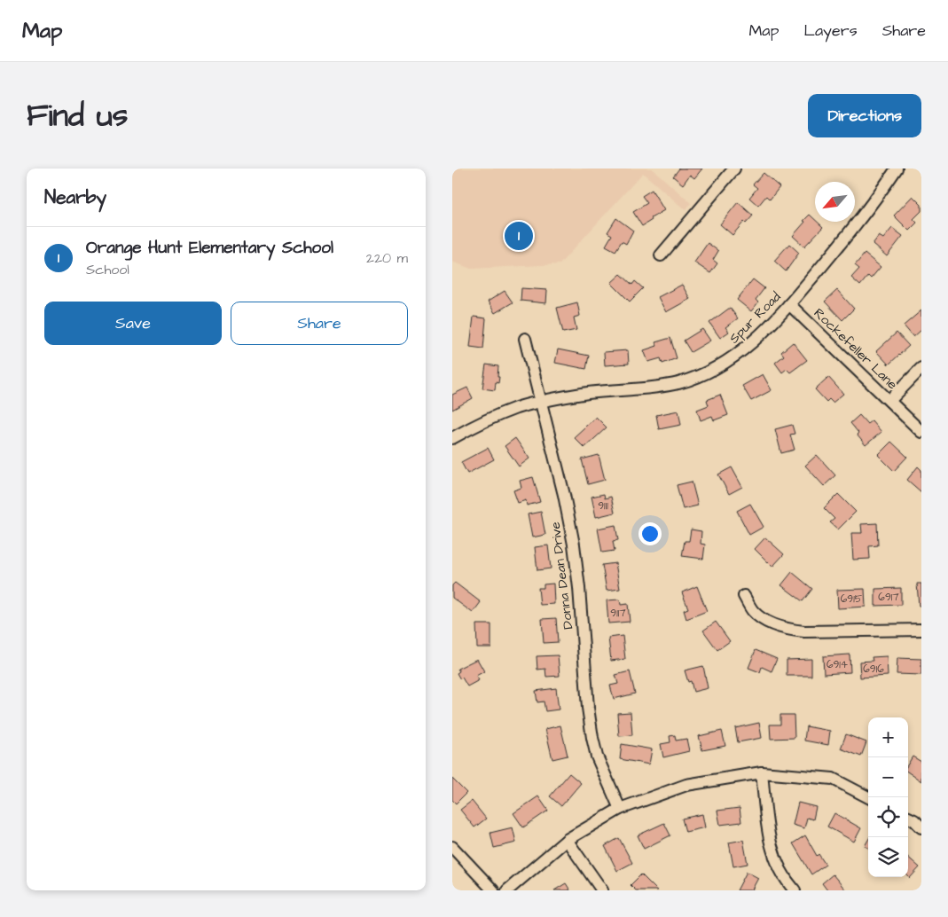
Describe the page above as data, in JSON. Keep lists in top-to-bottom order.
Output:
{
  "streets": {
    "street": ["Spur Road", "Rockefeller Lane", "Donna Dean Drive"]
  },
  "crossings": [
    ["Spur Road", "Rockefeller Lane"],
    ["Spur Road", "Donna Dean Drive"]
  ],
  "house_numbers": [
    "9111",
    "6917",
    "6915",
    "9117",
    "6914",
    "6916"
  ],
  "north": "bottom left",
  "page": {
    "header": "Map",
    "nav": ["Map", "Layers", "Share"],
    "title": "Find us",
    "buttons": [
      "Directions",
      ["Save", "Share"]
    ],
    "heading": "Nearby",
    "pins": "1",
    "list": [
      {
        "mark": "1",
        "name": "Orange Hunt Elementary School",
        "note": "School",
        "value": "220 m"
      }
    ],
    "map_buttons": ["+", "−"]
  }
}
